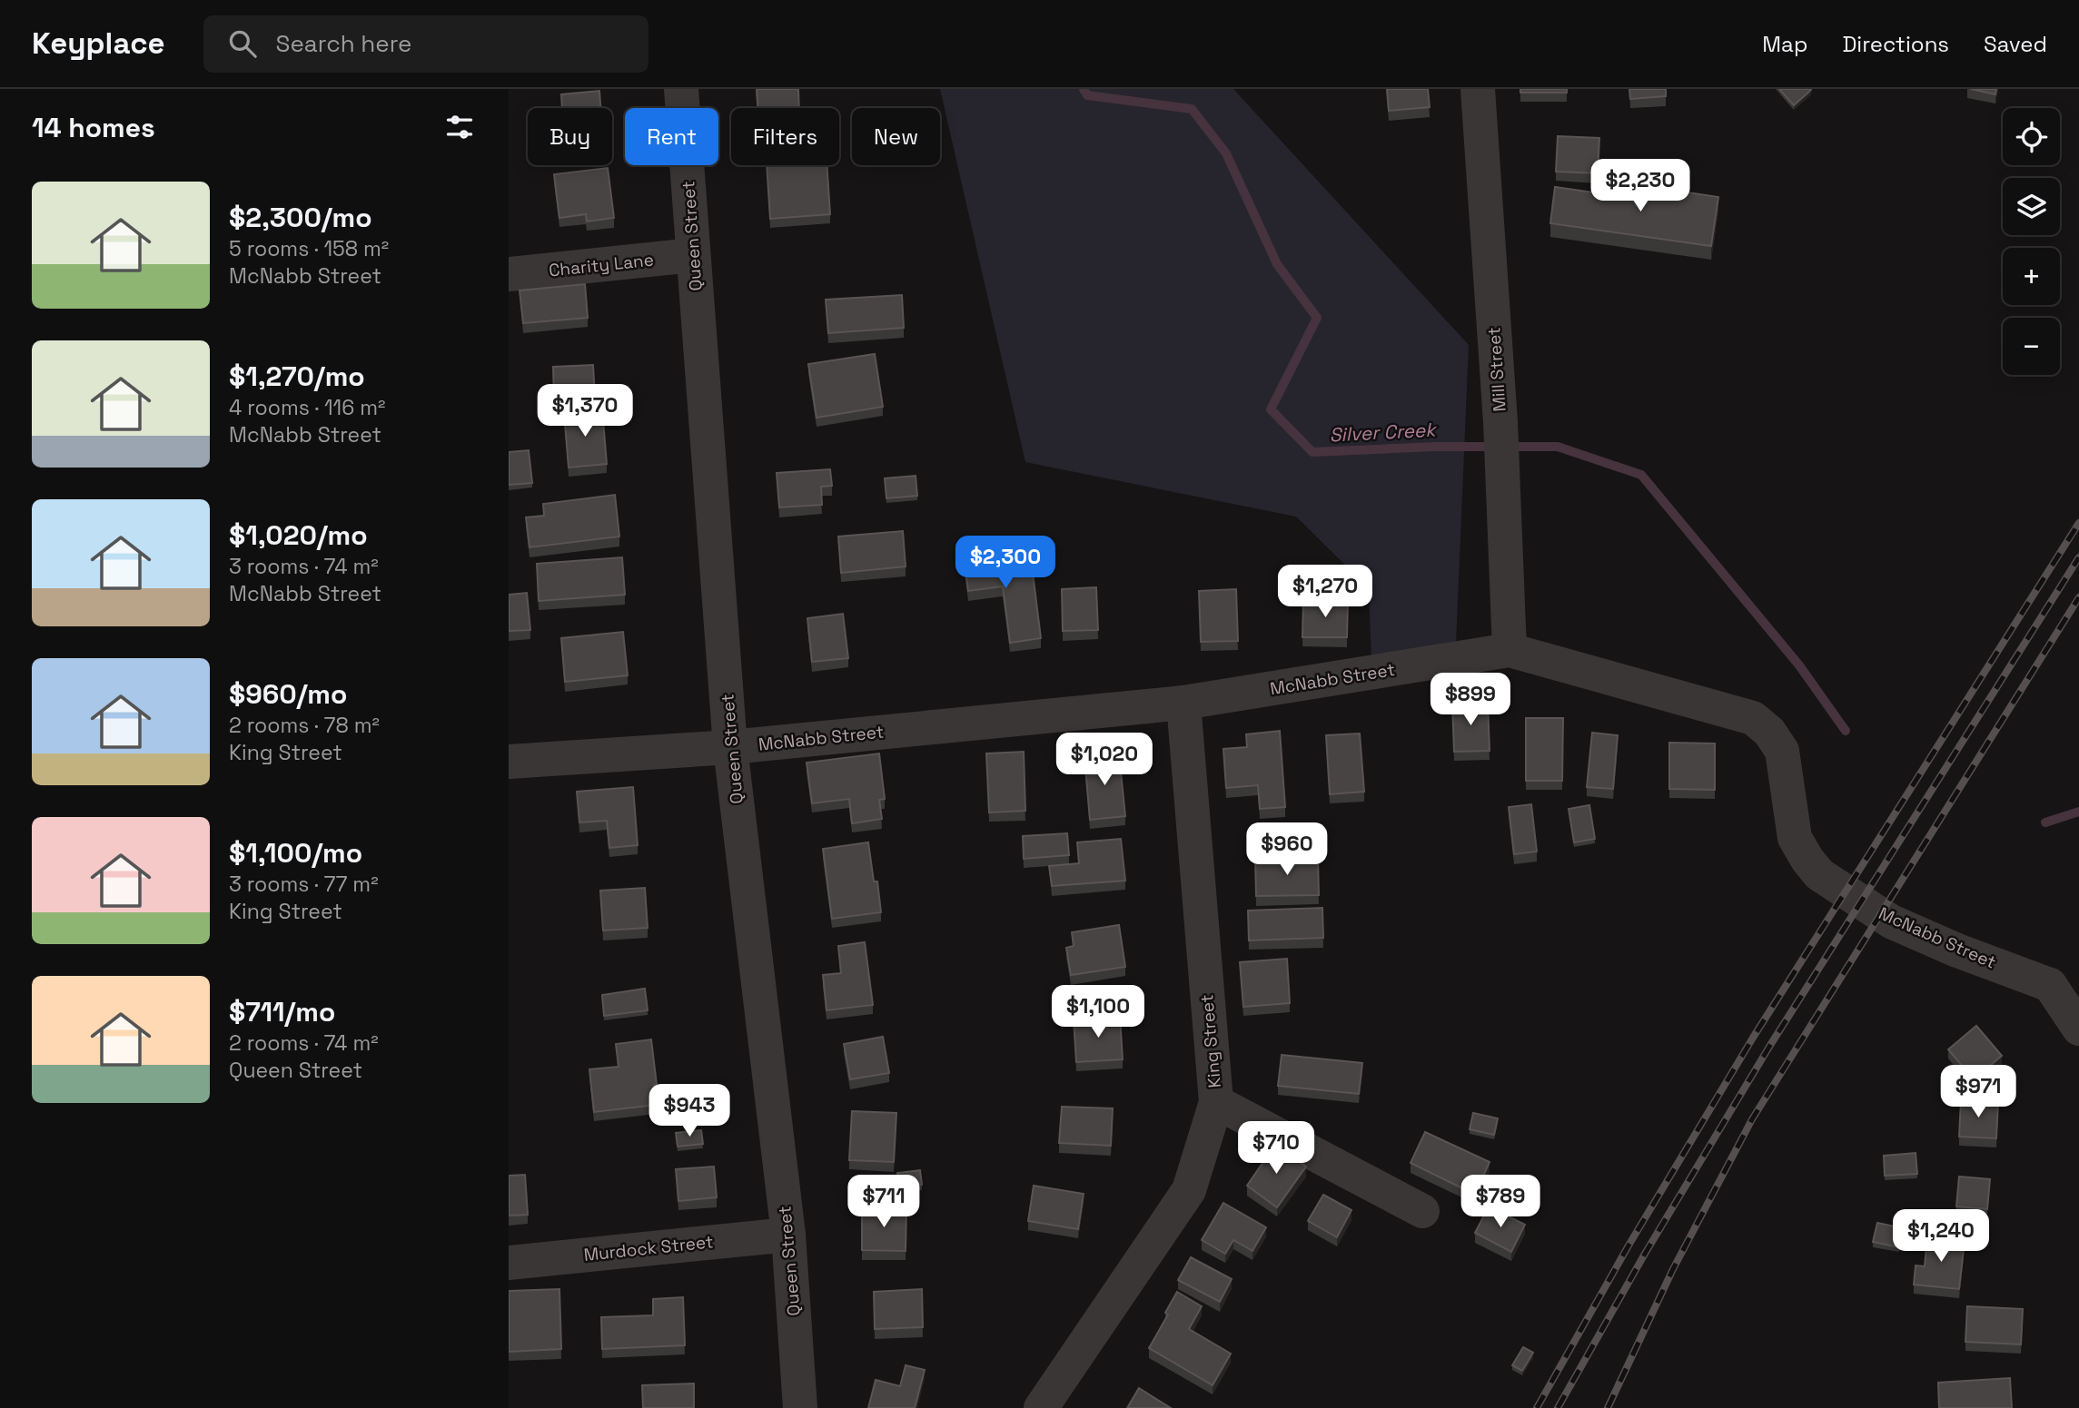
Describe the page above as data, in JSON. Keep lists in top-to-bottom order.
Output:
{
  "streets": {
    "street": [
      "Queen Street",
      "Charity Lane",
      "Mill Street",
      "McNabb Street",
      "King Street",
      "Murdock Street"
    ]
  },
  "crossings": [
    ["Queen Street", "Charity Lane"],
    ["Queen Street", "McNabb Street"],
    ["Queen Street", "Murdock Street"],
    ["Mill Street", "McNabb Street"],
    ["McNabb Street", "King Street"]
  ],
  "water": ["Silver Creek"],
  "page": {
    "header": "Keyplace",
    "search": "Search here",
    "nav": ["Map", "Directions", "Saved"],
    "heading": "14 homes",
    "map_buttons": ["+", "−"],
    "chip": [
      "Buy",
      "Rent",
      "Filters",
      "New"
    ],
    "price": [
      "$2,230",
      "$1,370",
      "$2,300",
      "$1,270",
      "$899",
      "$1,020",
      "$960",
      "$1,100",
      "$971",
      "$943",
      "$710",
      "$711",
      "$789",
      "$1,240"
    ],
    "list": [
      {
        "name": "$2,300/mo",
        "note": "5 rooms · 158 m² · McNabb Street"
      },
      {
        "name": "$1,270/mo",
        "note": "4 rooms · 116 m² · McNabb Street"
      },
      {
        "name": "$1,020/mo",
        "note": "3 rooms · 74 m² · McNabb Street"
      },
      {
        "name": "$960/mo",
        "note": "2 rooms · 78 m² · King Street"
      },
      {
        "name": "$1,100/mo",
        "note": "3 rooms · 77 m² · King Street"
      },
      {
        "name": "$711/mo",
        "note": "2 rooms · 74 m² · Queen Street"
      }
    ]
  }
}
